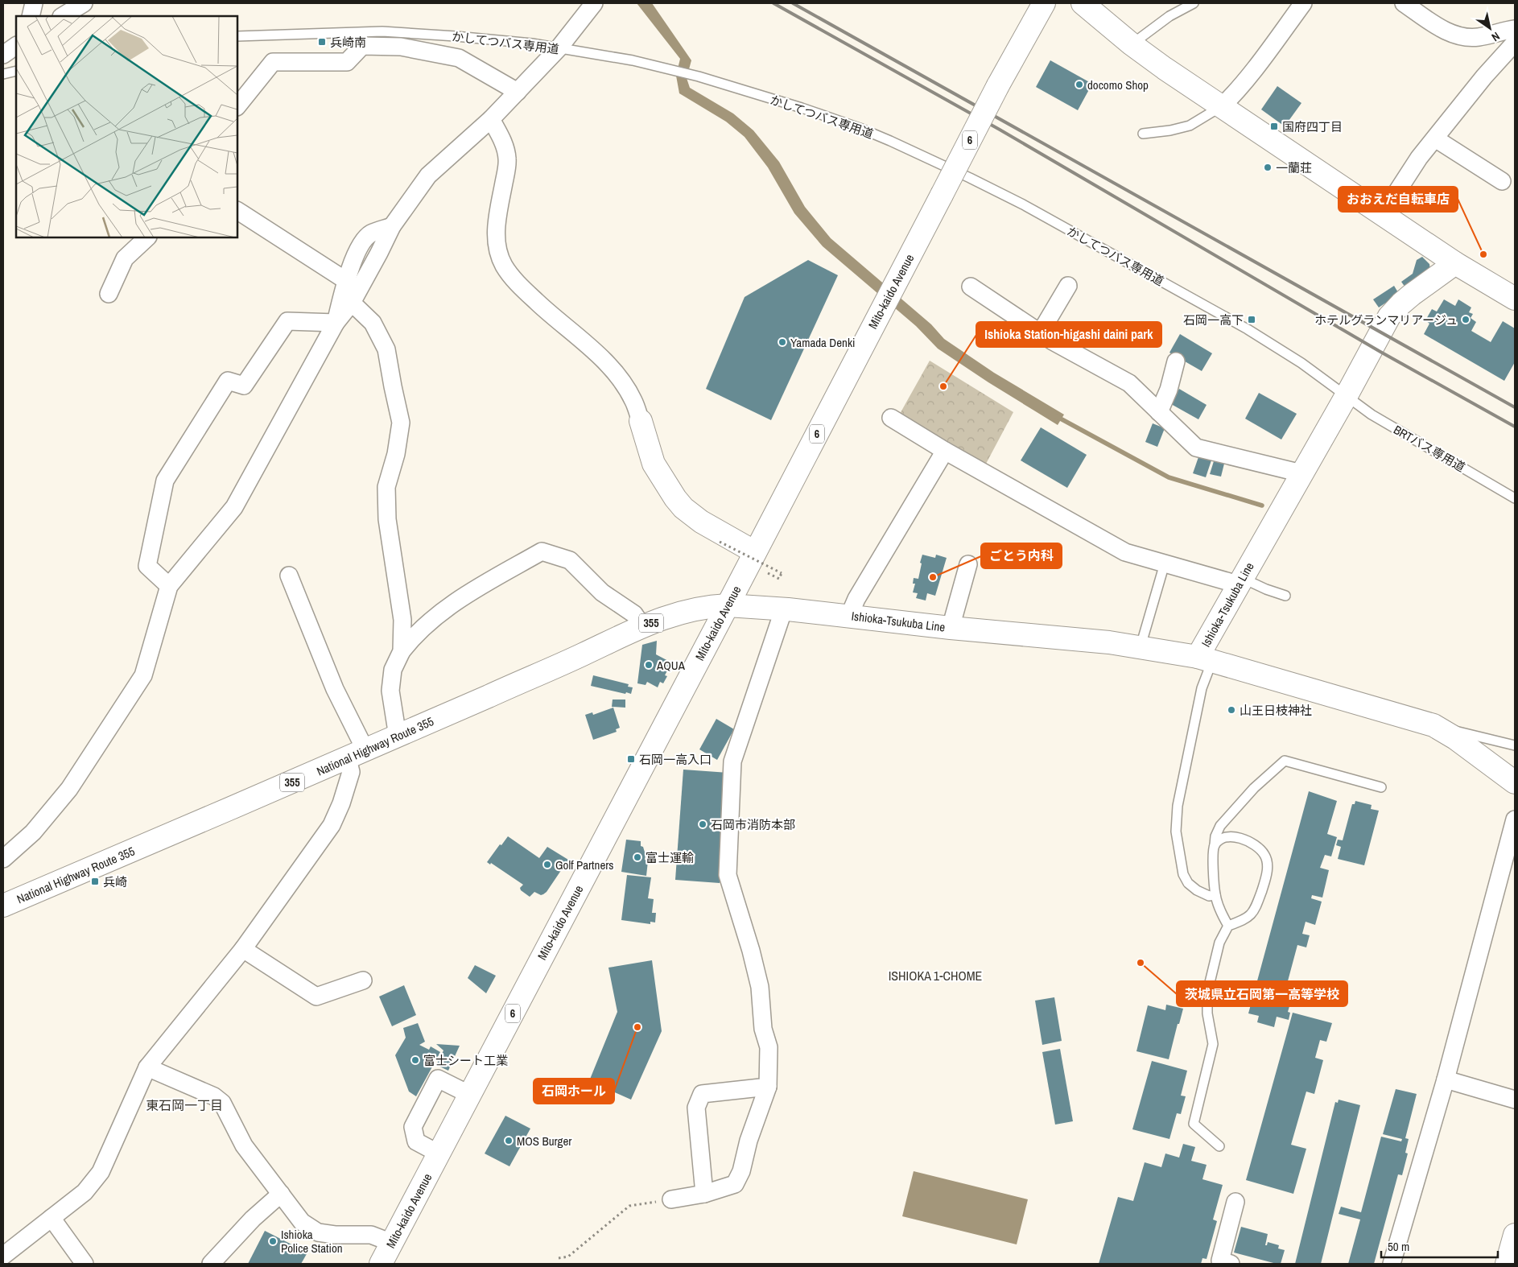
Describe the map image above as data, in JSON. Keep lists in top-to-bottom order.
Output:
{
  "streets": {
    "main road": [
      "6",
      "Mito-kaido Avenue",
      "Ishioka-Tsukuba Line",
      "355",
      "National Highway Route 355"
    ],
    "lane": ["かしてつバス専用道", "BRTバス専用道"]
  },
  "crossings": [
    ["かしてつバス専用道", "BRTバス専用道"],
    ["かしてつバス専用道", "Ishioka-Tsukuba Line"],
    ["Mito-kaido Avenue", "Ishioka-Tsukuba Line"],
    ["Mito-kaido Avenue", "National Highway Route 355"],
    ["BRTバス専用道", "Ishioka-Tsukuba Line"],
    ["Ishioka-Tsukuba Line", "National Highway Route 355"]
  ],
  "districts": ["ISHIOKA 1-CHOME", "東石岡一丁目"],
  "places": {
    "transit": [
      "兵崎南",
      "国府四丁目",
      "石岡一高下",
      "石岡一高入口",
      "兵崎"
    ],
    "other": [
      "docomo Shop",
      "一蘭荘",
      "おおえだ自転車店",
      "ホテルグランマリアージュ",
      "Yamada Denki",
      "Ishioka Station-higashi daini park",
      "ごとう内科",
      "AQUA",
      "山王日枝神社",
      "石岡市消防本部",
      "富士運輸",
      "Golf Partners",
      "茨城県立石岡第一高等学校",
      "石岡ホール",
      "富士シート工業",
      "MOS Burger",
      "Ishioka Police Station"
    ]
  },
  "scale_bar": "50 m",
  "north": "bottom right"
}
